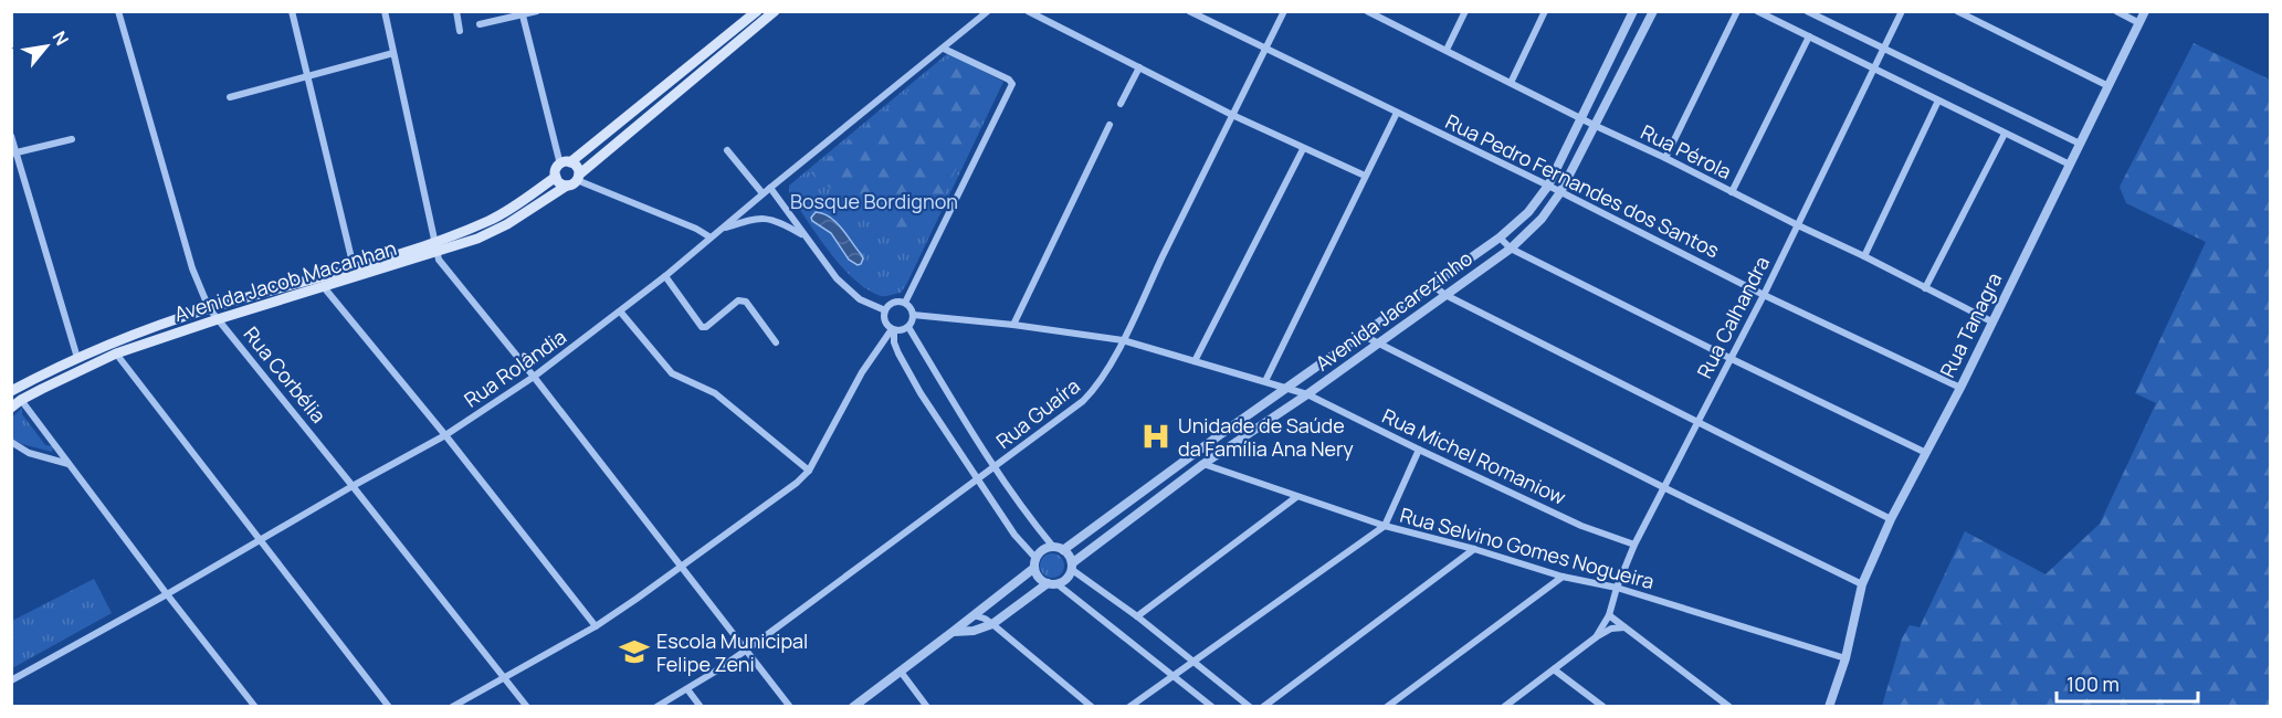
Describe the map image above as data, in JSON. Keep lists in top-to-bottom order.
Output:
{
  "streets": {
    "main road": ["Avenida Jacob Macanhan"],
    "street": [
      "Rua Pérola",
      "Rua Pedro Fernandes dos Santos",
      "Avenida Jacarezinho",
      "Rua Calhandra",
      "Rua Tanagra",
      "Rua Rolândia",
      "Rua Corbélia",
      "Rua Guaíra",
      "Rua Michel Romaniow",
      "Rua Selvino Gomes Nogueira"
    ]
  },
  "crossings": [
    ["Rua Pérola", "Avenida Jacarezinho"],
    ["Rua Pérola", "Rua Calhandra"],
    ["Rua Pérola", "Rua Tanagra"],
    ["Rua Pedro Fernandes dos Santos", "Avenida Jacarezinho"],
    ["Rua Pedro Fernandes dos Santos", "Rua Calhandra"],
    ["Rua Pedro Fernandes dos Santos", "Rua Tanagra"],
    ["Rua Pedro Fernandes dos Santos", "Rua Guaíra"],
    ["Avenida Jacob Macanhan", "Rua Corbélia"],
    ["Avenida Jacarezinho", "Rua Michel Romaniow"],
    ["Avenida Jacarezinho", "Rua Selvino Gomes Nogueira"],
    ["Rua Calhandra", "Rua Michel Romaniow"],
    ["Rua Calhandra", "Rua Selvino Gomes Nogueira"],
    ["Rua Tanagra", "Rua Selvino Gomes Nogueira"],
    ["Rua Rolândia", "Rua Corbélia"],
    ["Rua Guaíra", "Rua Michel Romaniow"]
  ],
  "parks": ["Bosque Bordignon"],
  "places": {
    "hospital": ["Unidade de Saúde da Família Ana Nery"],
    "school or university": ["Escola Municipal Felipe Zeni"]
  },
  "scale_bar": "100 m",
  "north": "top right"
}
